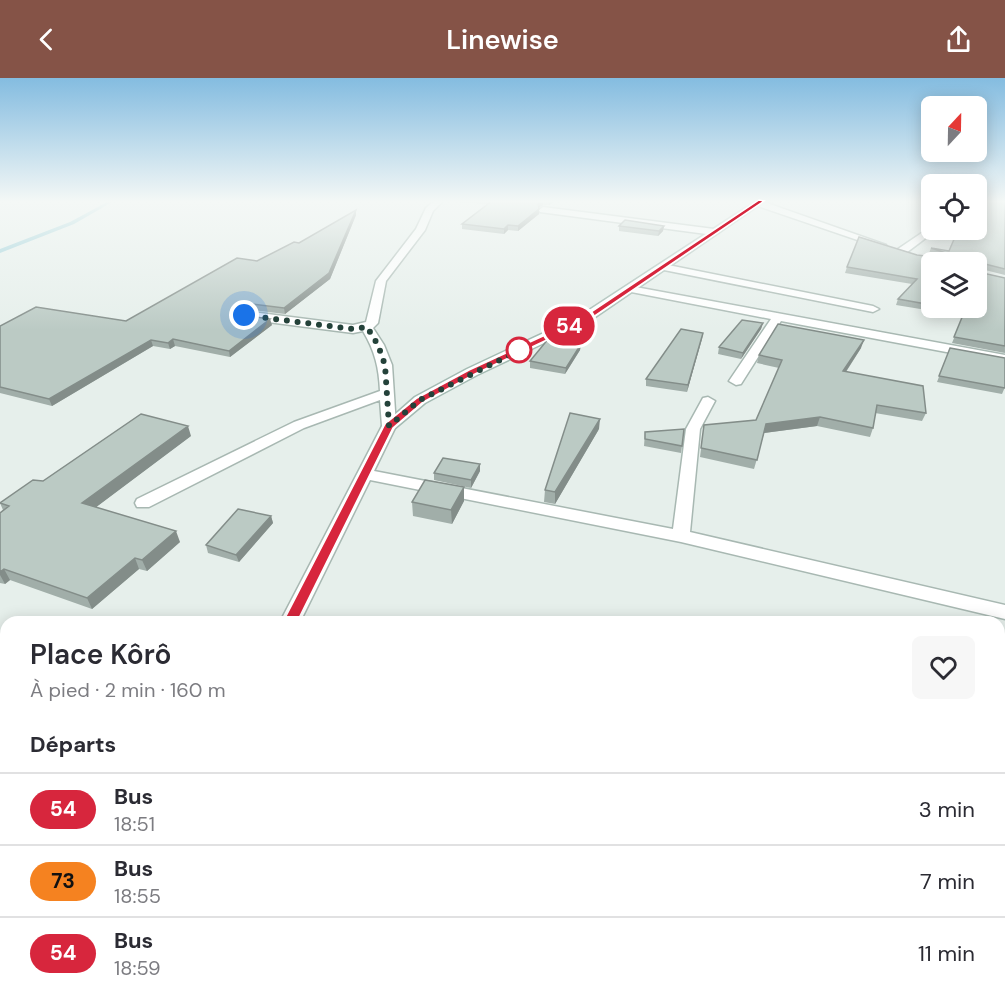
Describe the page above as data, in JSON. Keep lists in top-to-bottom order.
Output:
{
  "lines": ["bus line 54"],
  "north": "top",
  "page": {
    "header": "Linewise",
    "on_map": "54",
    "heading": [
      ["Place Kôrô", "À pied · 2 min · 160 m"],
      "Départs"
    ],
    "list": [
      {
        "mark": "54",
        "name": "Bus",
        "note": "18:51",
        "value": "3 min"
      },
      {
        "mark": "73",
        "name": "Bus",
        "note": "18:55",
        "value": "7 min"
      },
      {
        "mark": "54",
        "name": "Bus",
        "note": "18:59",
        "value": "11 min"
      }
    ]
  }
}
